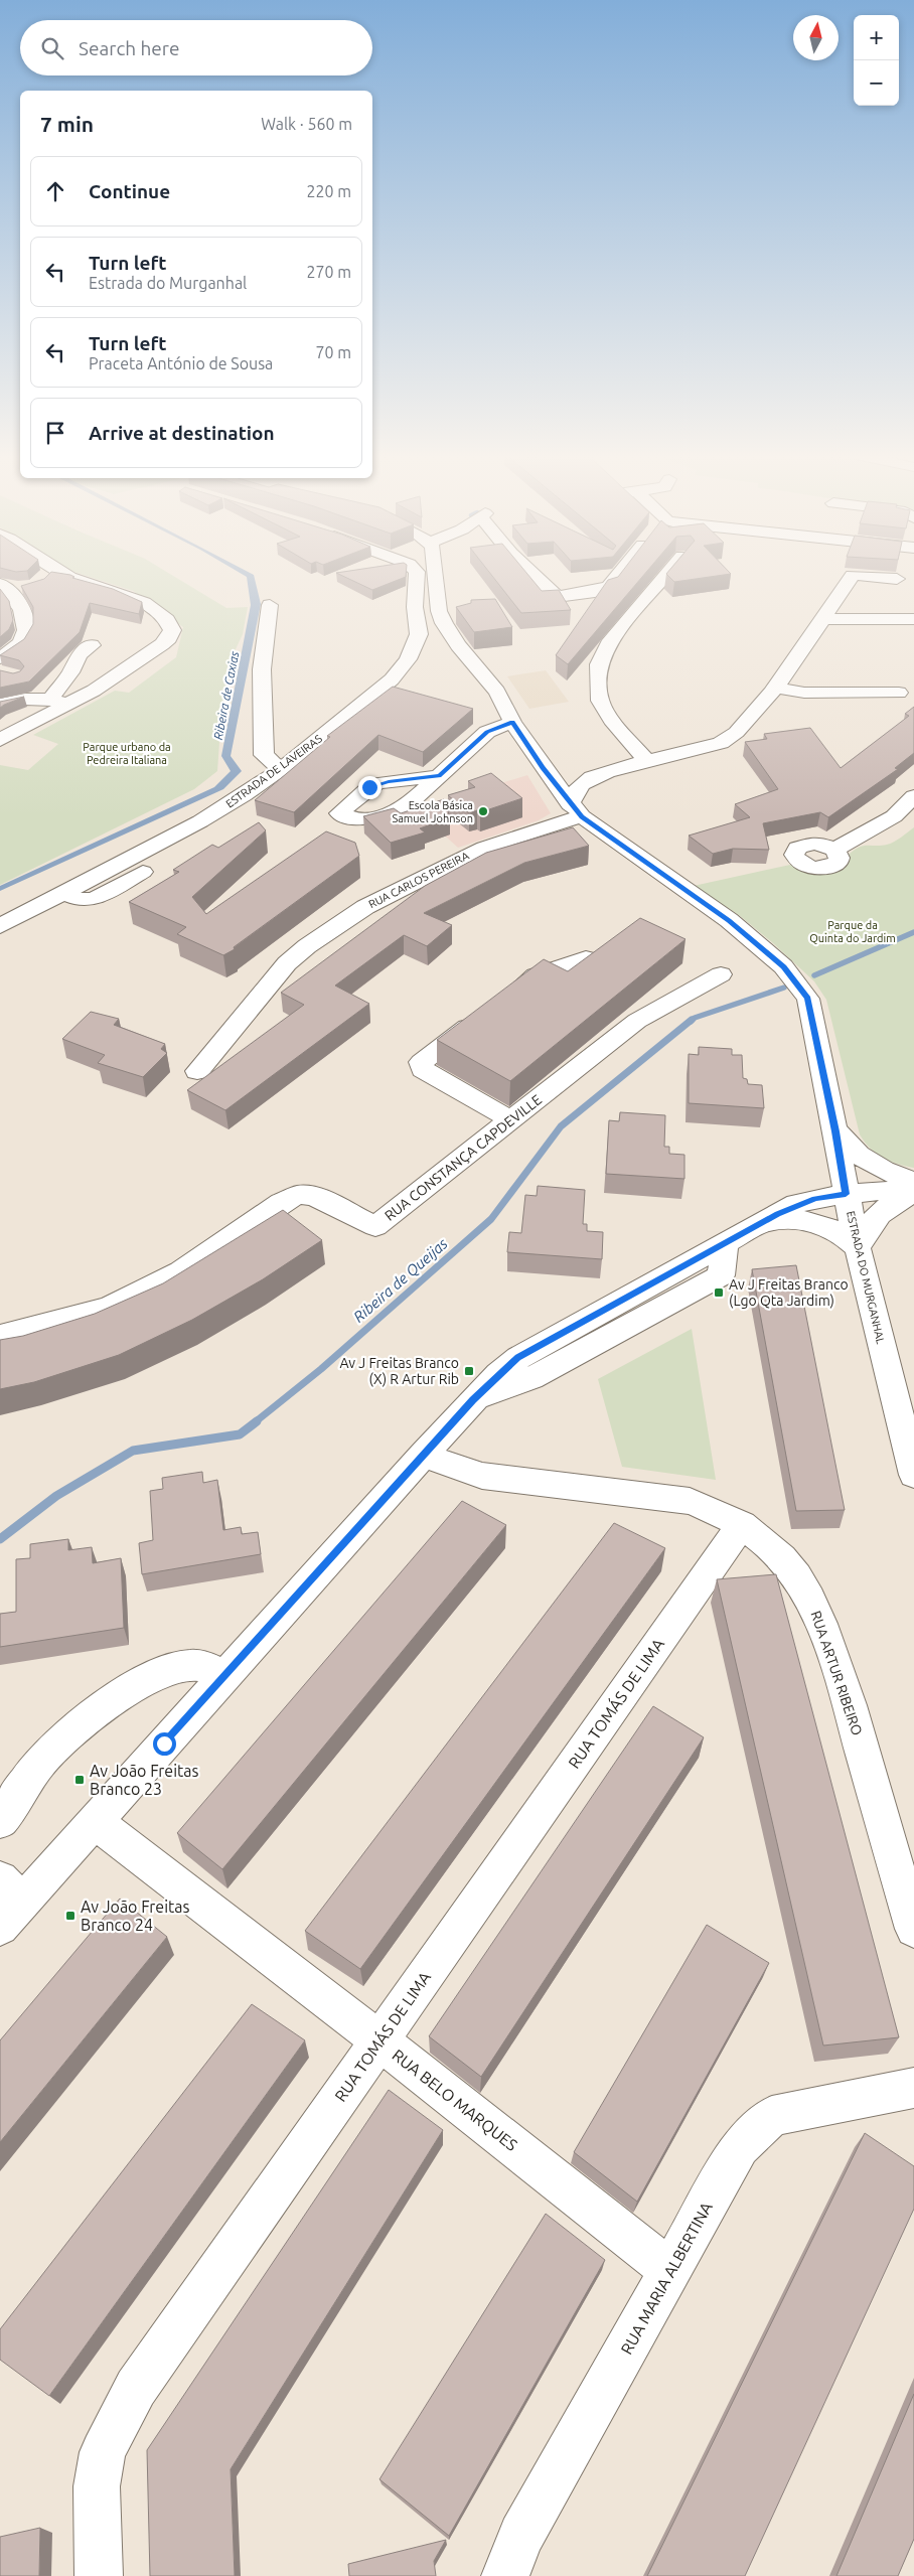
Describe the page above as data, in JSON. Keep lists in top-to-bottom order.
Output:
{
  "streets": {
    "main road": [
      "ESTRADA DE LAVEIRAS",
      "RUA CARLOS PEREIRA",
      "RUA CONSTANÇA CAPDEVILLE",
      "ESTRADA DO MURGANHAL",
      "RUA ARTUR RIBEIRO",
      "RUA TOMÁS DE LIMA",
      "RUA BELO MARQUES",
      "RUA MARIA ALBERTINA"
    ]
  },
  "crossings": [
    ["RUA CARLOS PEREIRA", "ESTRADA DO MURGANHAL"],
    ["RUA ARTUR RIBEIRO", "RUA TOMÁS DE LIMA"],
    ["RUA TOMÁS DE LIMA", "RUA BELO MARQUES"],
    ["RUA BELO MARQUES", "RUA MARIA ALBERTINA"]
  ],
  "water": ["Ribeira de Caxias", "Ribeira de Queijas"],
  "parks": ["Parque urbano da Pedreira Italiana", "Parque da Quinta do Jardim"],
  "places": {
    "other": ["Escola Básica Samuel Johnson"],
    "transit": [
      "Av J Freitas Branco (Lgo Qta Jardim)",
      "Av J Freitas Branco (X) R Artur Rib",
      "Av João Freitas Branco 23",
      "Av João Freitas Branco 24"
    ]
  },
  "north": "top",
  "page": {
    "map_buttons": ["+", "−"],
    "search": "Search here",
    "heading": ["7 min", "Walk · 560 m"],
    "list": [
      ["Continue", "220 m"],
      ["Turn left", "Estrada do Murganhal", "270 m"],
      ["Turn left", "Praceta António de Sousa", "70 m"],
      "Arrive at destination"
    ]
  }
}
